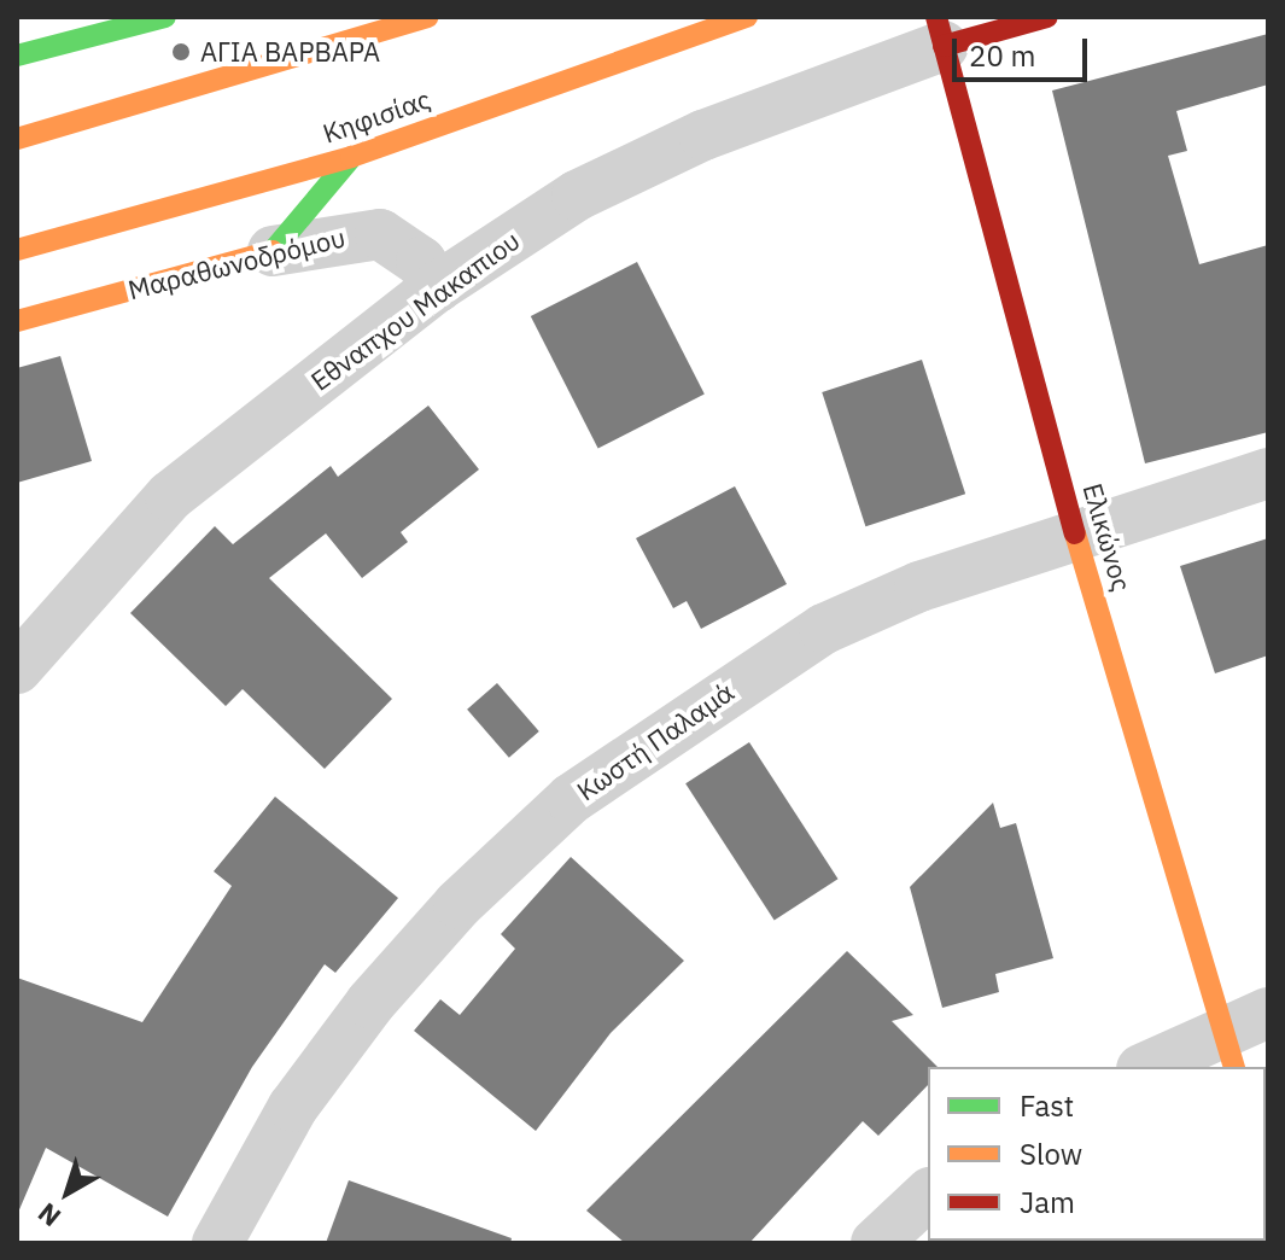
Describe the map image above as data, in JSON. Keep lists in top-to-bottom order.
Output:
{
  "streets": {
    "street": [
      "Κηφισίας",
      "Μαραθωνοδρόμου",
      "Εθναπχου Μακαπιου",
      "Ελικώνος",
      "Κωστή Παλαμά"
    ]
  },
  "crossings": [
    ["Μαραθωνοδρόμου", "Εθναπχου Μακαπιου"],
    ["Εθναπχου Μακαπιου", "Ελικώνος"],
    ["Ελικώνος", "Κωστή Παλαμά"]
  ],
  "places": ["ΑΓΙΑ ΒΑΡΒΑΡΑ"],
  "legend": ["Fast", "Slow", "Jam"],
  "scale_bar": "20 m",
  "north": "bottom left"
}
